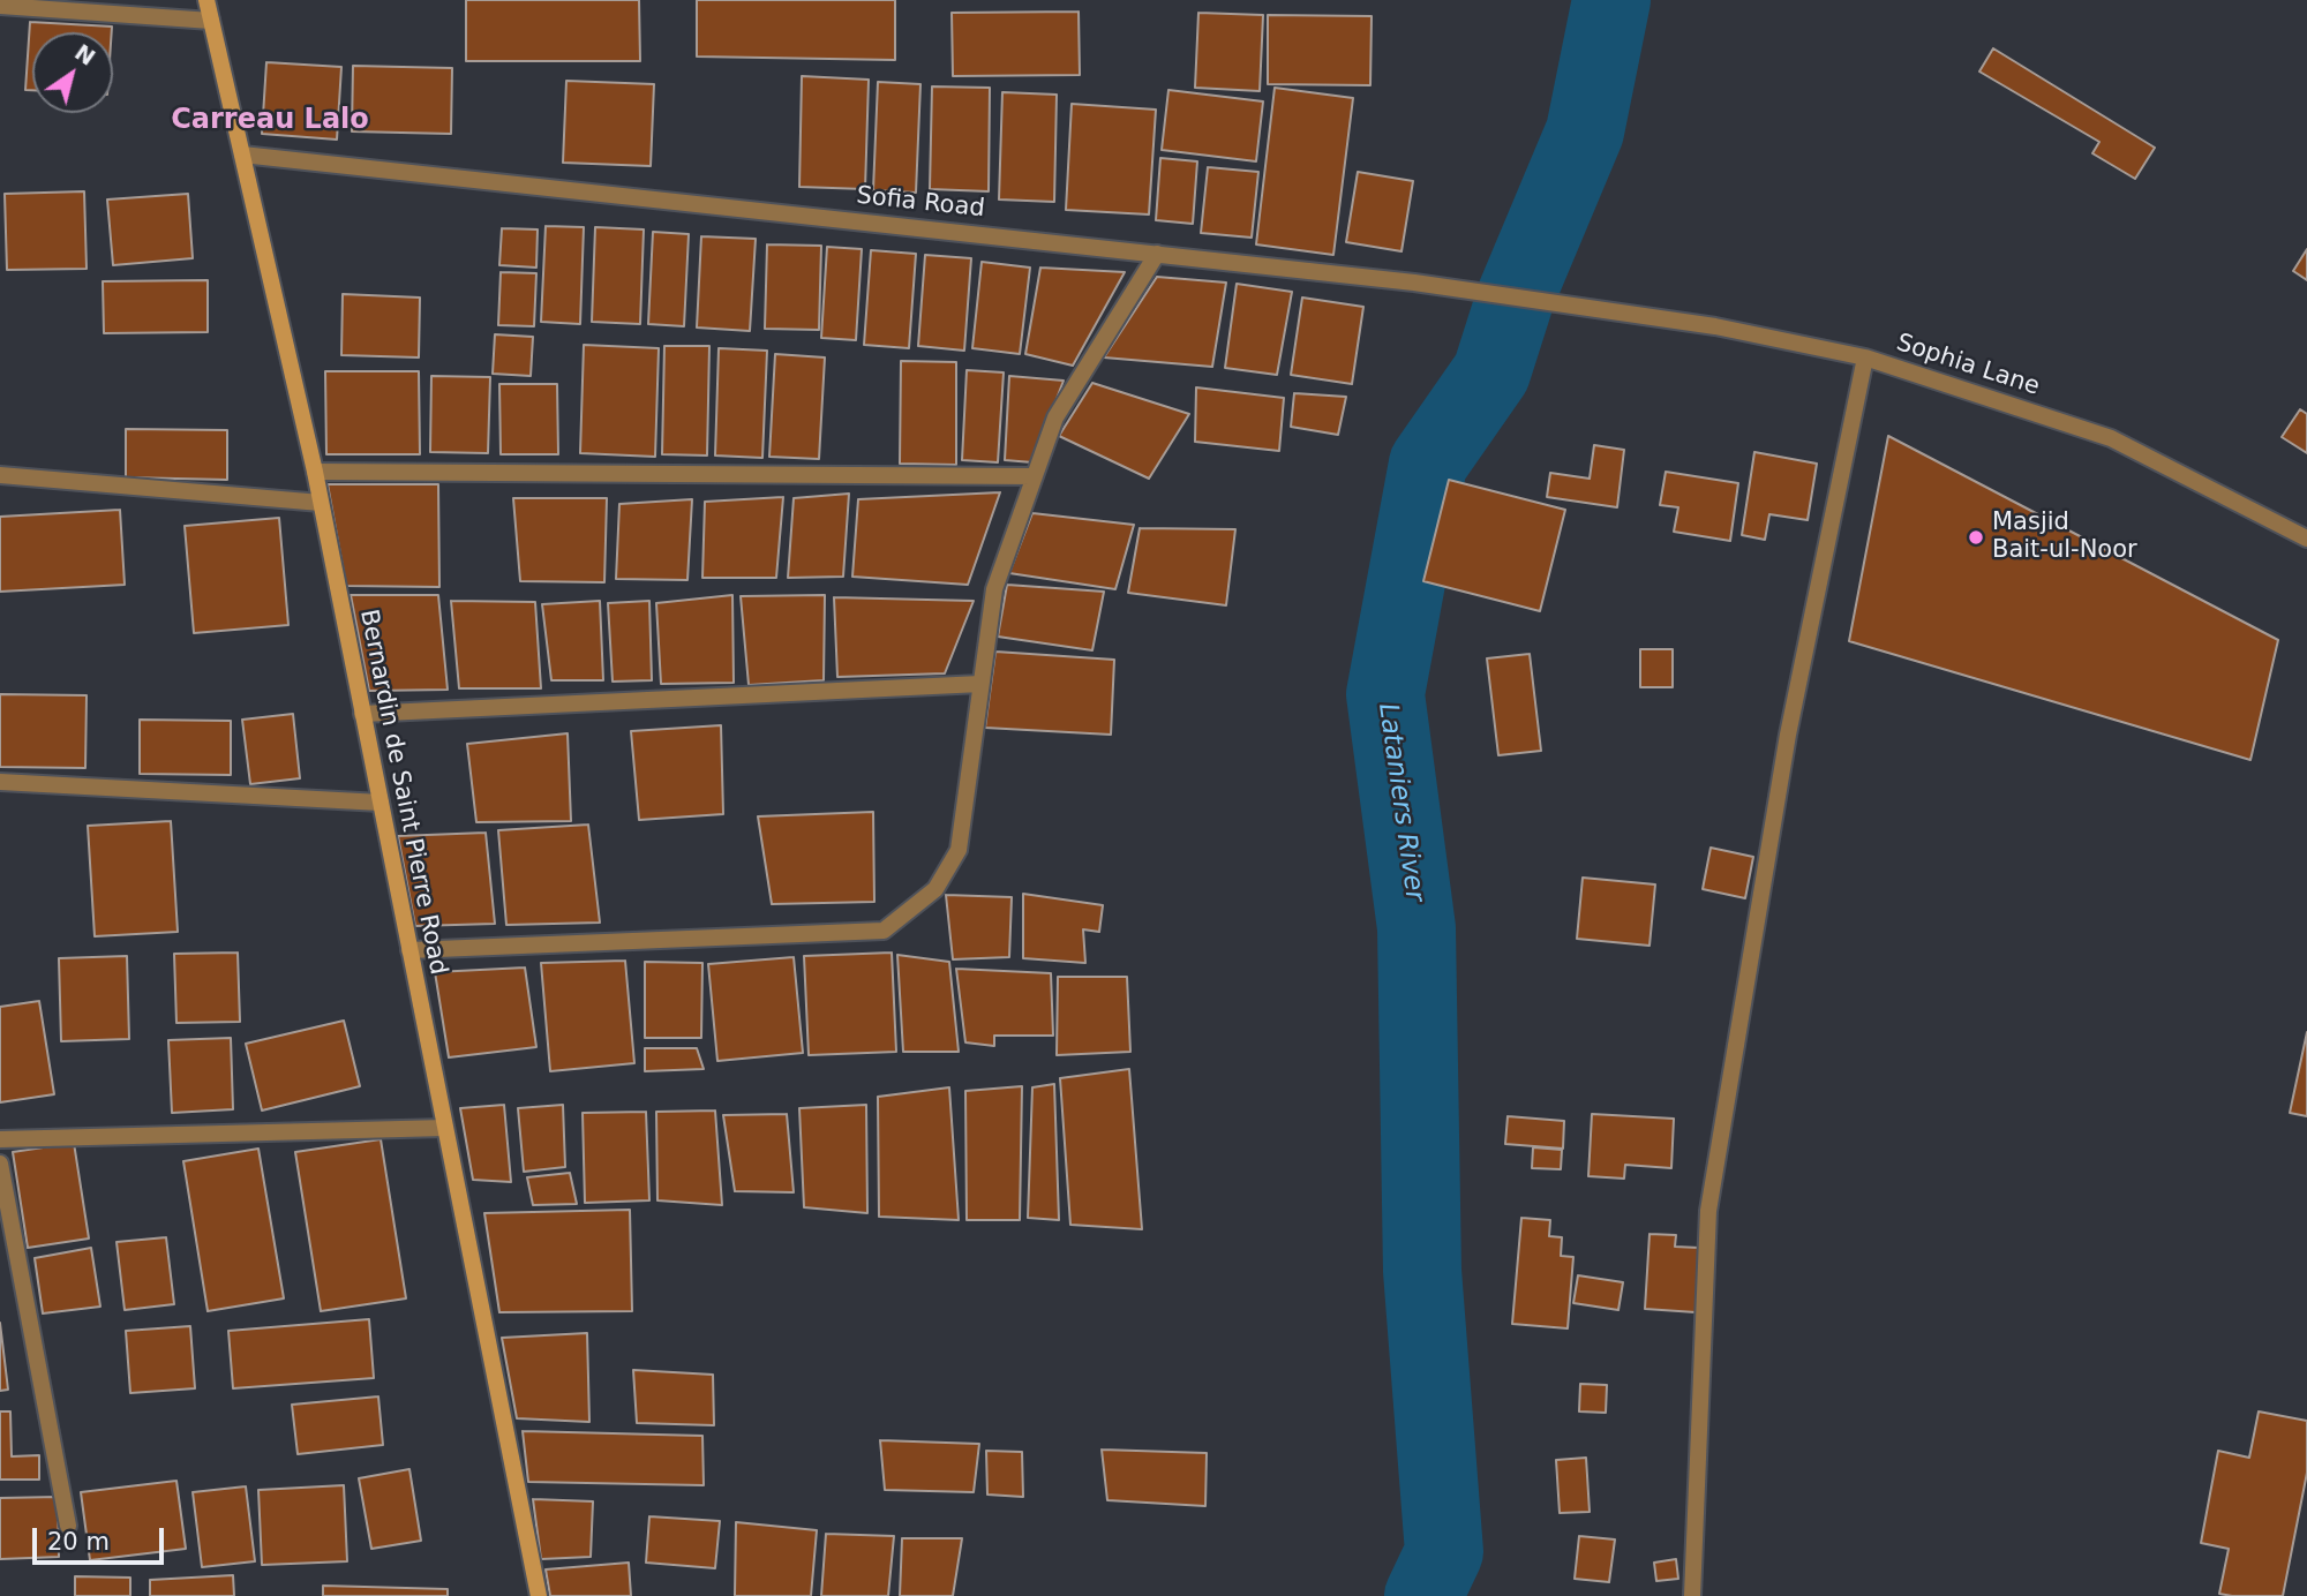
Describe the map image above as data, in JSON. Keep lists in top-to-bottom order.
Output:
{
  "streets": {
    "main road": ["Bernardin de Saint Pierre Road"],
    "street": ["Sofia Road", "Sophia Lane"]
  },
  "crossings": [
    ["Sofia Road", "Sophia Lane"],
    ["Sofia Road", "Bernardin de Saint Pierre Road"]
  ],
  "districts": ["Carreau Lalo"],
  "water": ["Lataniers River"],
  "places": ["Masjid Bait-ul-Noor"],
  "scale_bar": "20 m",
  "north": "top right"
}
